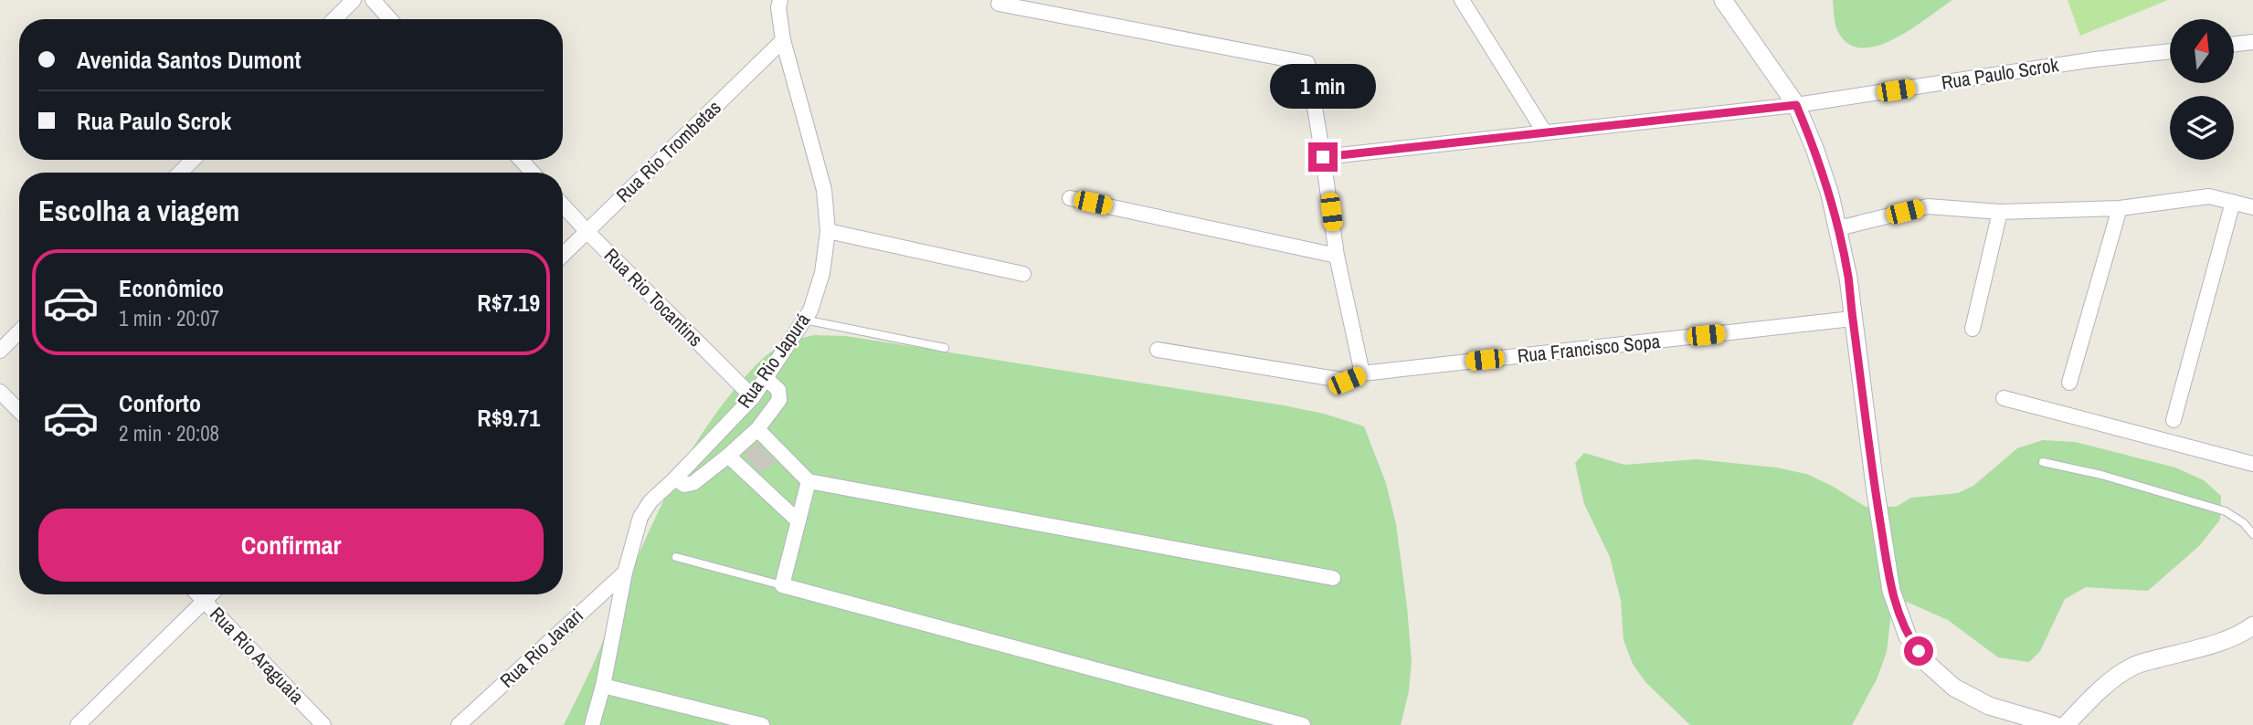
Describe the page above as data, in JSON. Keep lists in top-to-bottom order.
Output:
{
  "streets": {
    "street": [
      "Rua Paulo Scrok",
      "Rua Rio Trombetas",
      "Rua Rio Tocantins",
      "Rua Francisco Sopa",
      "Rua Rio Japurá",
      "Rua Rio Javari",
      "Rua Rio Araguaia"
    ]
  },
  "crossings": [
    ["Rua Rio Trombetas", "Rua Rio Tocantins"],
    ["Rua Rio Trombetas", "Rua Rio Japurá"],
    ["Rua Rio Tocantins", "Rua Rio Japurá"],
    ["Rua Rio Japurá", "Rua Rio Javari"]
  ],
  "north": "top",
  "page": {
    "banner": ["Avenida Santos Dumont", "Rua Paulo Scrok"],
    "bubble": "1 min",
    "heading": "Escolha a viagem",
    "list": [
      {
        "name": "Econômico",
        "note": "1 min · 20:07",
        "value": "R$7.19"
      },
      {
        "name": "Conforto",
        "note": "2 min · 20:08",
        "value": "R$9.71"
      }
    ],
    "buttons": "Confirmar"
  }
}
